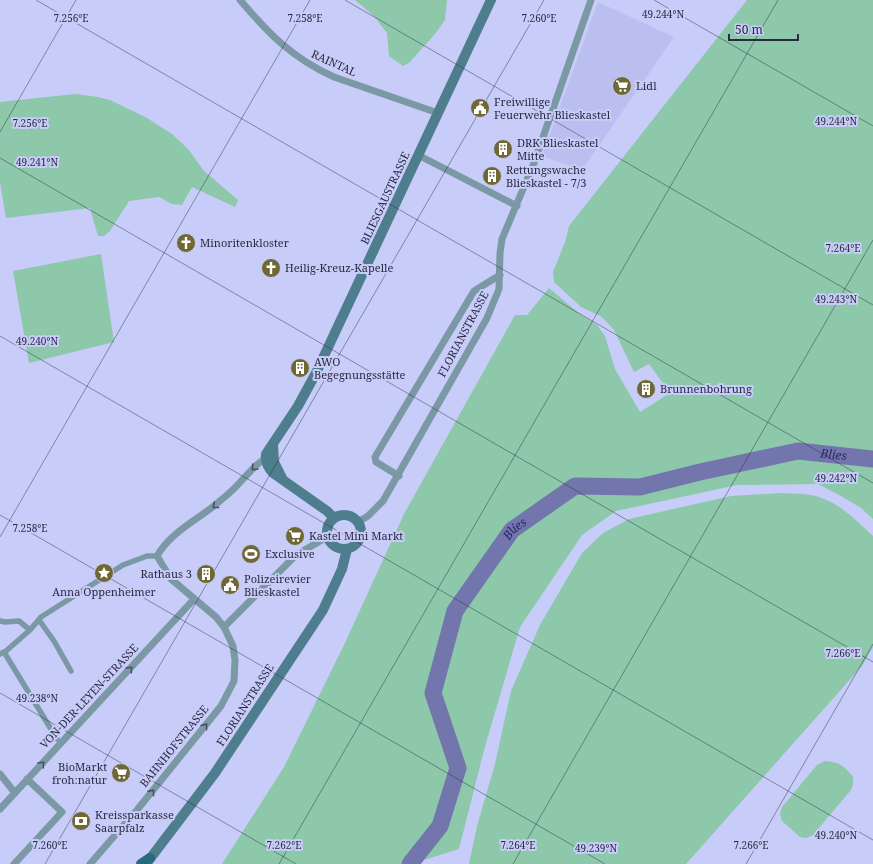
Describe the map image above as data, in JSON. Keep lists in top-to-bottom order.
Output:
{
  "streets": {
    "main road": ["BLIESGAUSTRASSE", "FLORIANSTRASSE"],
    "street": ["RAINTAL", "VON-DER-LEYEN-STRASSE", "BAHNHOFSTRASSE"]
  },
  "crossings": [
    ["RAINTAL", "BLIESGAUSTRASSE"],
    ["BLIESGAUSTRASSE", "BAHNHOFSTRASSE"],
    ["VON-DER-LEYEN-STRASSE", "BAHNHOFSTRASSE"]
  ],
  "one_way": ["VON-DER-LEYEN-STRASSE", "BAHNHOFSTRASSE"],
  "water": ["Blies"],
  "places": {
    "supermarket": ["Lidl", "Kastel Mini Markt", "BioMarkt froh:natur"],
    "public building": ["Freiwillige Feuerwehr Blieskastel", "Polizeirevier Blieskastel"],
    "building": [
      "DRK Blieskastel Mitte",
      "Rettungswache Blieskastel - 7/3",
      "AWO Begegnungsstätte",
      "Brunnenbohrung",
      "Rathaus 3"
    ],
    "church": ["Minoritenkloster", "Heilig-Kreuz-Kapelle"],
    "sports": ["Exclusive"],
    "place": ["Anna Oppenheimer"],
    "bank": ["Kreissparkasse Saarpfalz"]
  },
  "scale_bar": "50 m",
  "coordinates": [
    "49.244°N",
    "7.260°E",
    "7.256°E",
    "7.258°E",
    "49.241°N",
    "7.264°E",
    "49.243°N",
    "49.240°N",
    "49.242°N",
    "7.266°E",
    "49.238°N",
    "7.262°E",
    "49.239°N"
  ]
}
